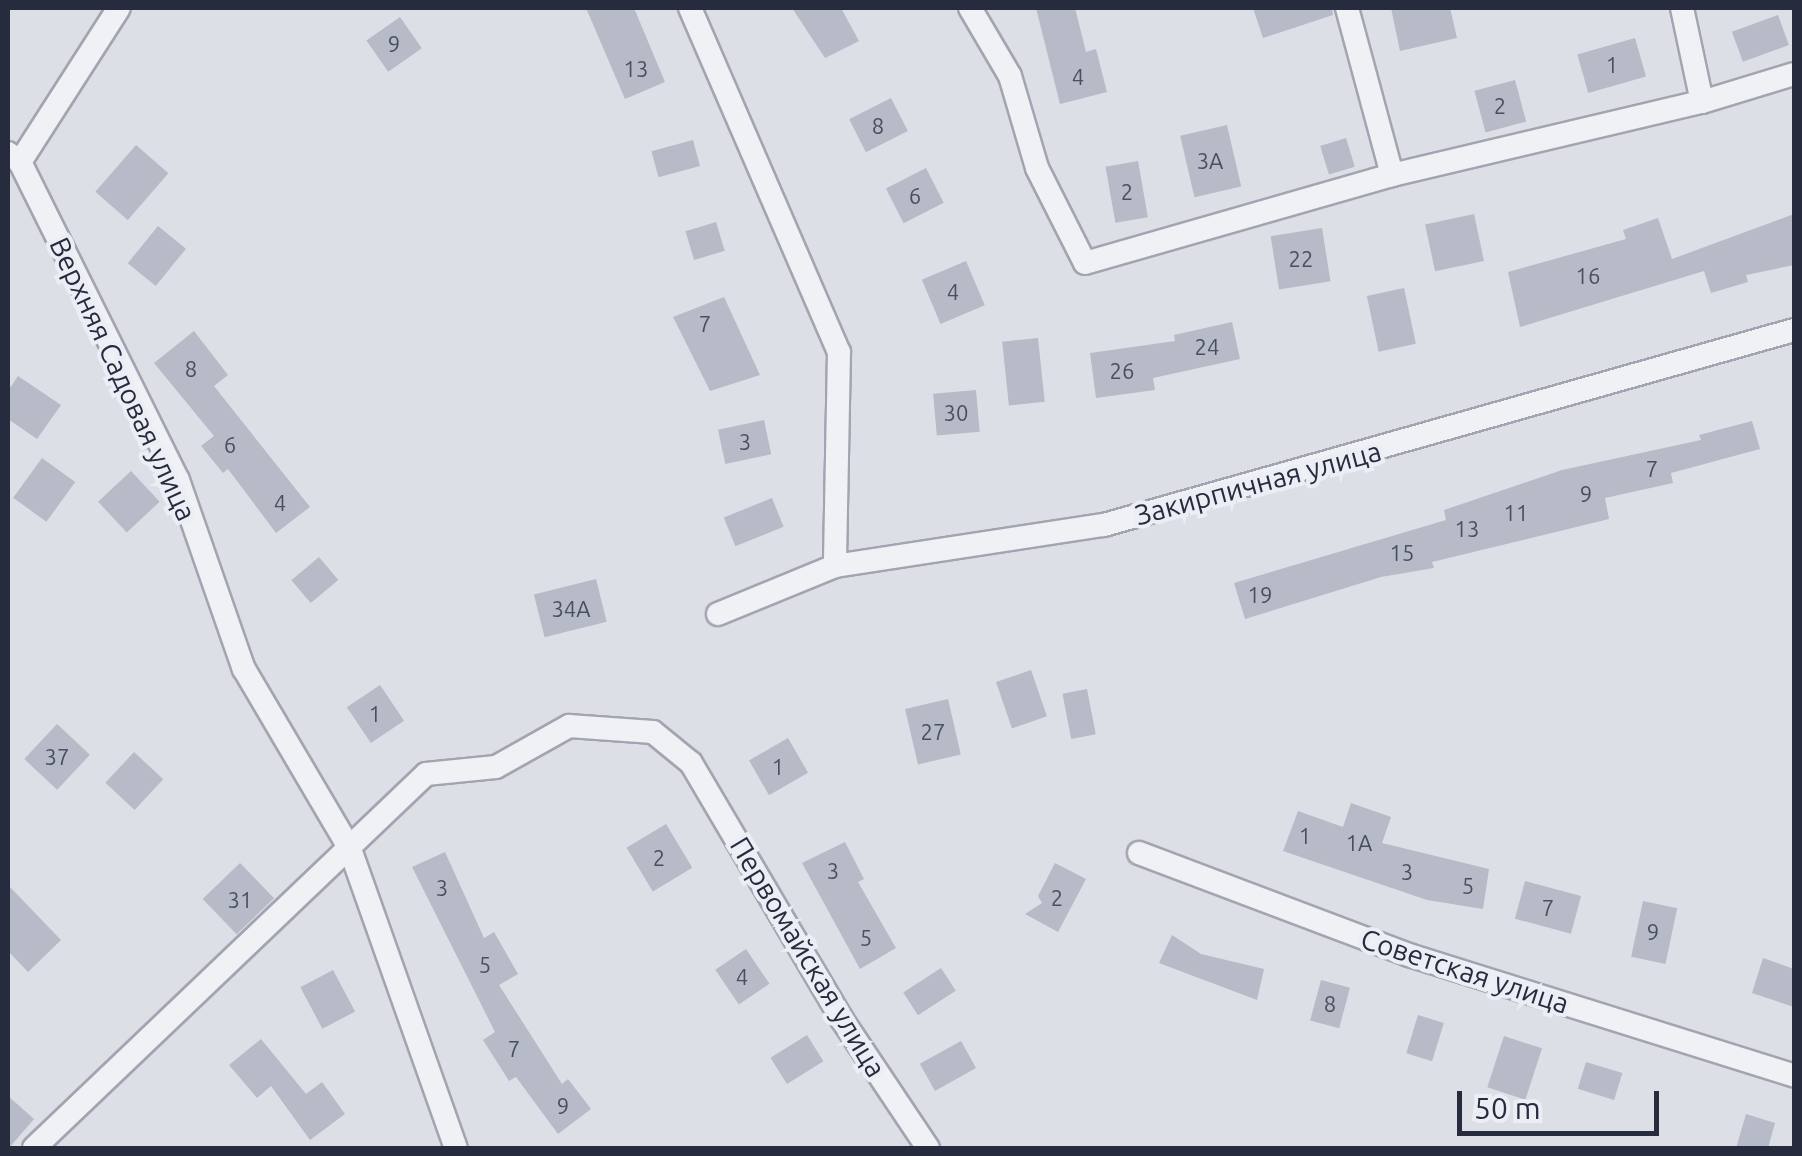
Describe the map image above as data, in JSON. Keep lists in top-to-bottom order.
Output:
{
  "streets": {
    "street": [
      "Верхняя Садовая улица",
      "Закирпичная улица",
      "Первомайская улица",
      "Советская улица"
    ]
  },
  "crossings": [
    ["Верхняя Садовая улица", "Первомайская улица"]
  ],
  "house_numbers": [
    "9",
    "1",
    "13",
    "4",
    "2",
    "8",
    "3А",
    "2",
    "6",
    "22",
    "16",
    "4",
    "7",
    "24",
    "8",
    "26",
    "30",
    "3",
    "6",
    "7",
    "9",
    "4",
    "11",
    "13",
    "15",
    "19",
    "34А",
    "1",
    "27",
    "37",
    "1",
    "1",
    "1А",
    "2",
    "3",
    "3",
    "5",
    "3",
    "2",
    "31",
    "7",
    "9",
    "5",
    "5",
    "4",
    "8",
    "7",
    "9"
  ],
  "scale_bar": "50 m"
}
